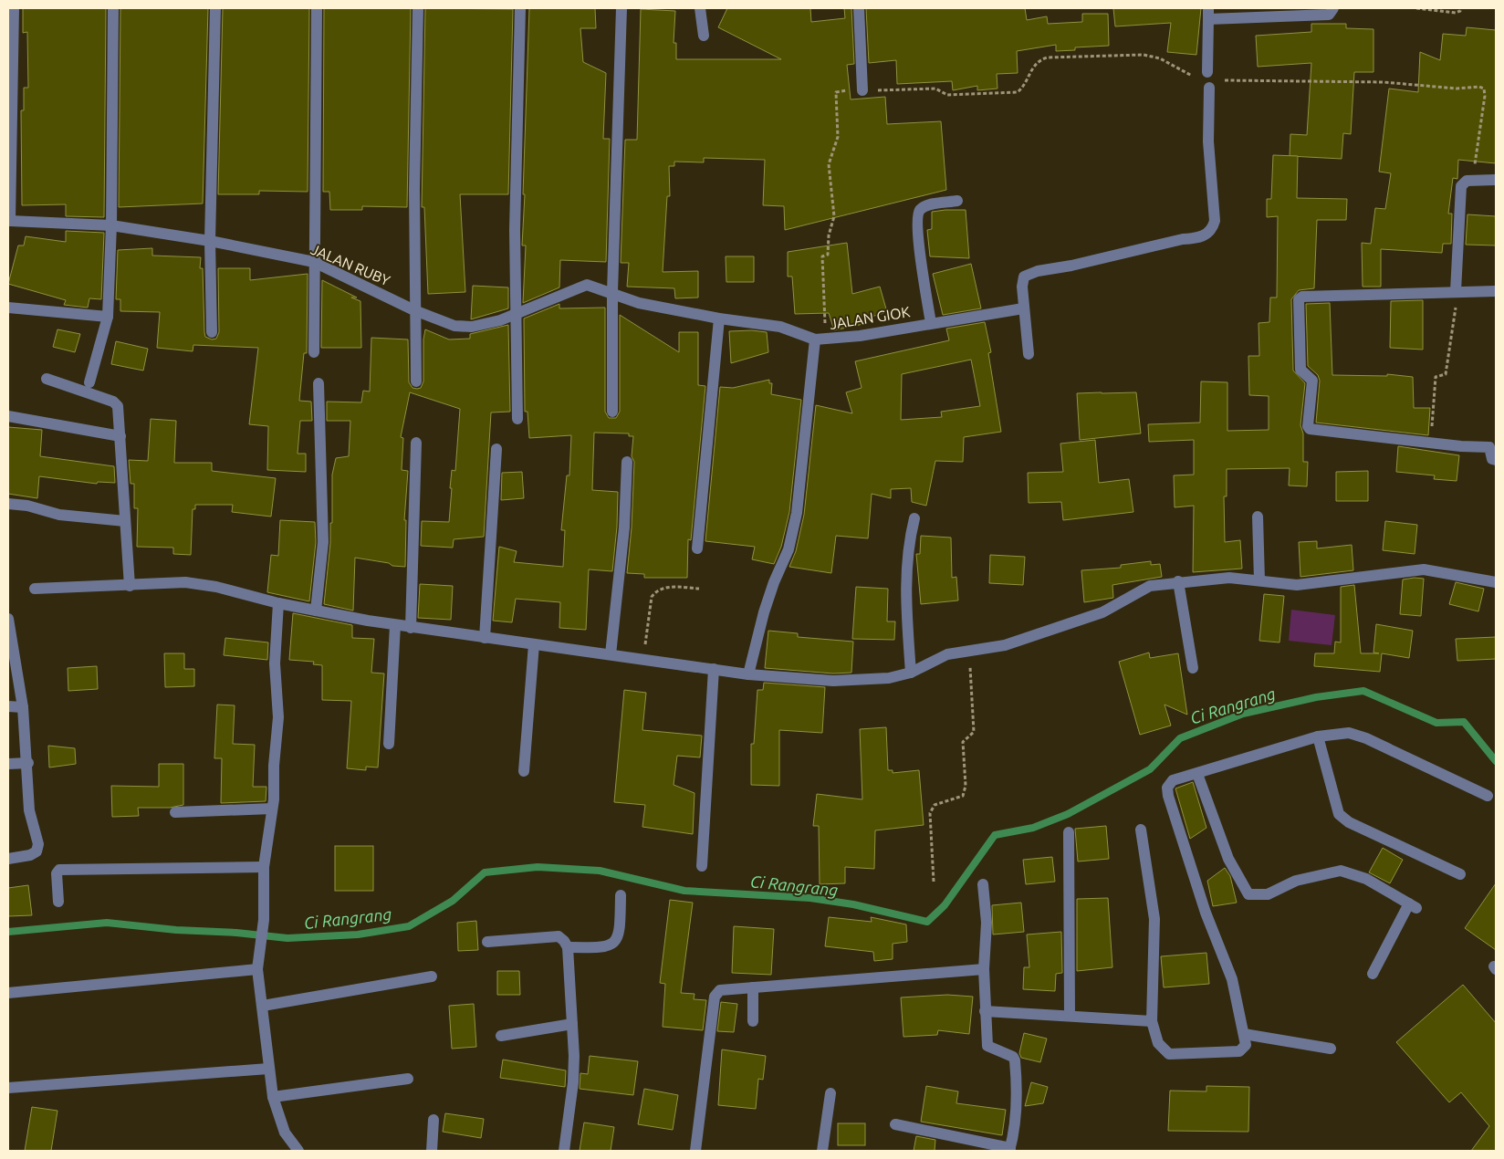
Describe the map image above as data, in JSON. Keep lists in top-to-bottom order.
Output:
{
  "streets": {
    "street": ["JALAN RUBY", "JALAN GIOK"]
  },
  "crossings": [
    ["JALAN RUBY", "JALAN GIOK"]
  ],
  "water": ["Ci Rangrang"]
}
